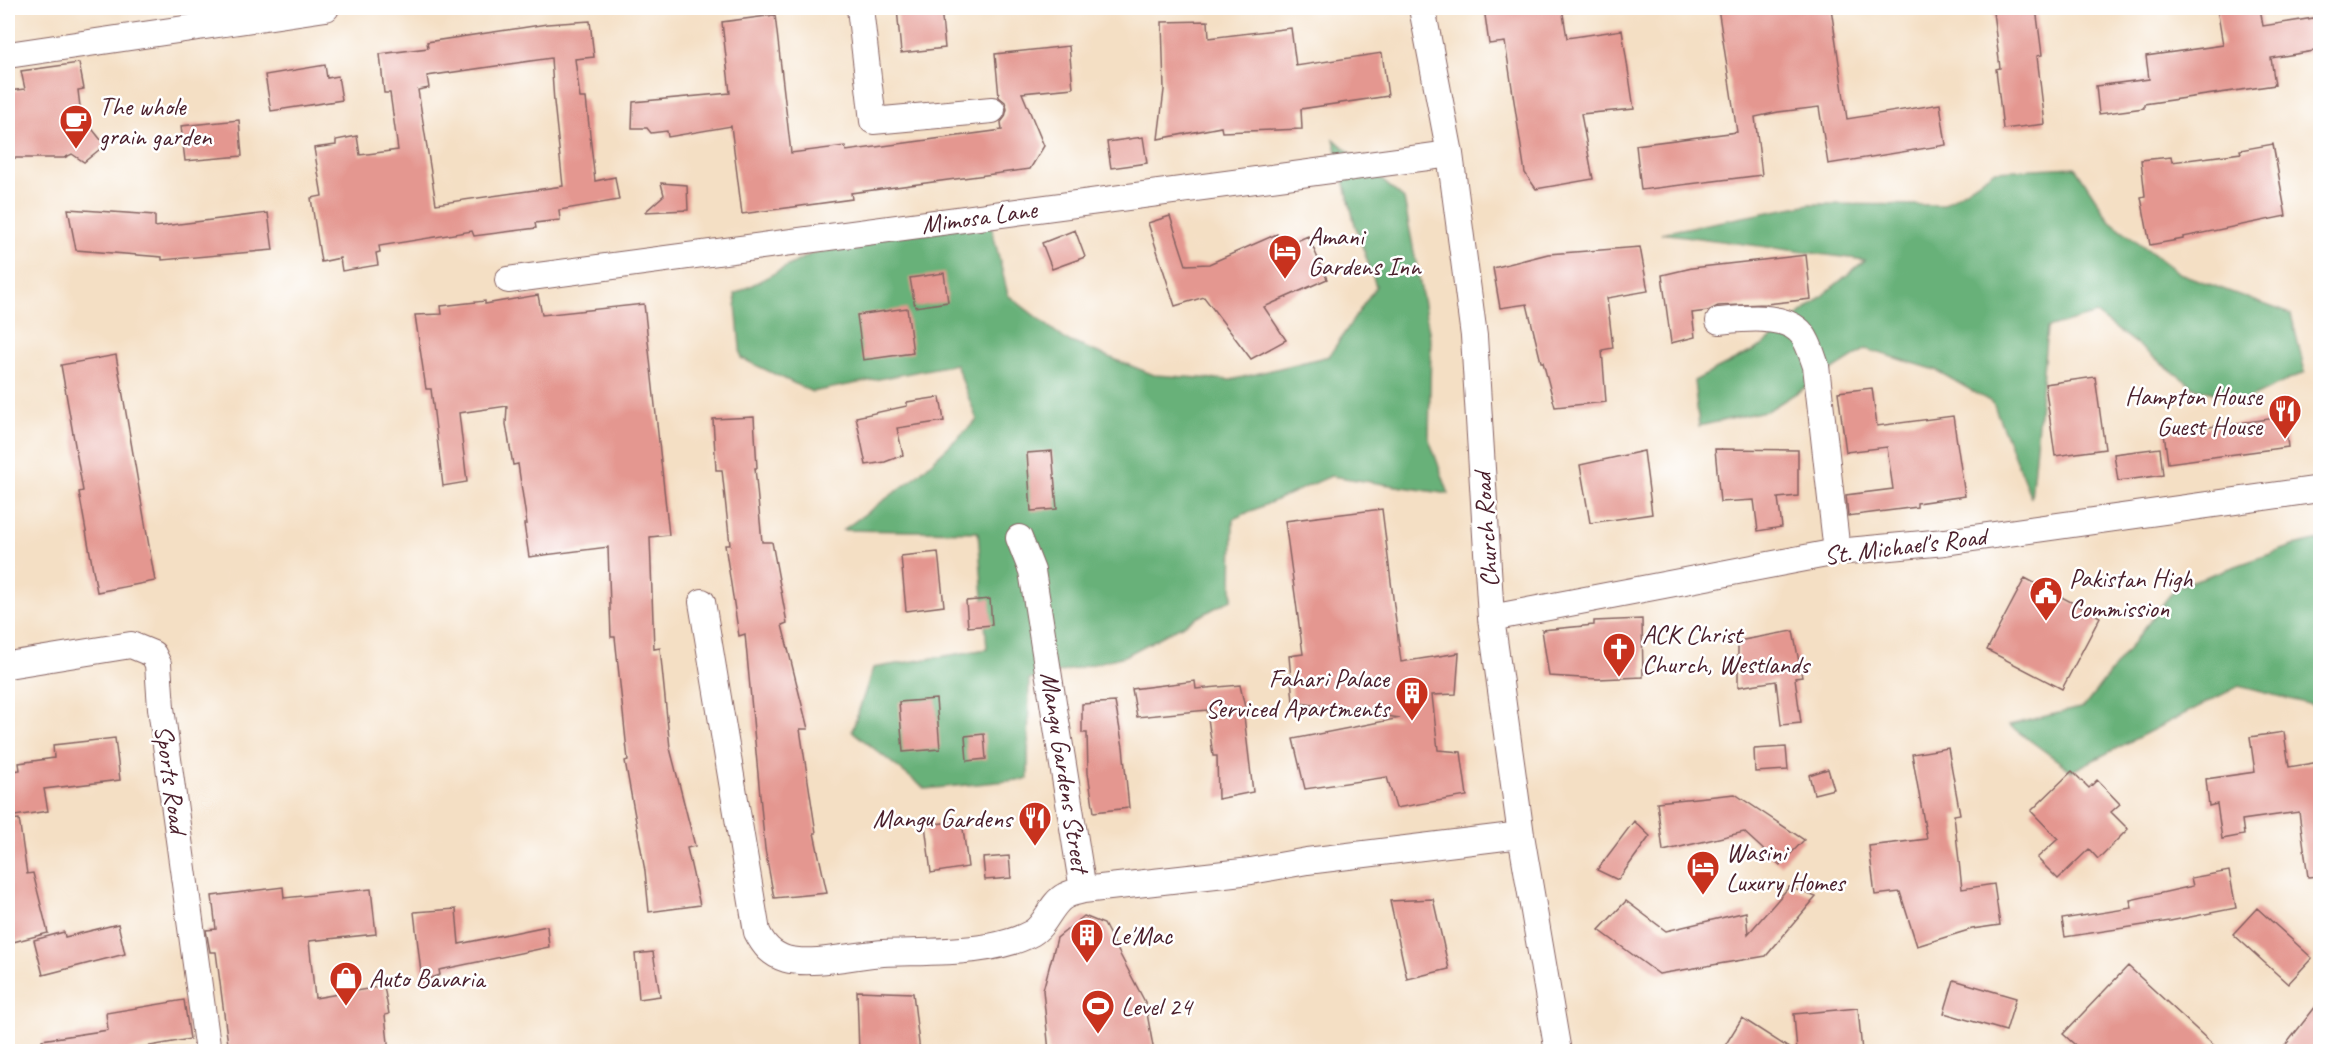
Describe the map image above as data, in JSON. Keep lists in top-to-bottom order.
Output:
{
  "streets": {
    "street": [
      "Mimosa Lane",
      "Church Road",
      "St. Michael's Road",
      "Mangu Gardens Street",
      "Sports Road"
    ]
  },
  "crossings": [
    ["Mimosa Lane", "Church Road"],
    ["Church Road", "St. Michael's Road"]
  ],
  "places": {
    "cafe": ["The whole grain garden"],
    "hotel": ["Amani Gardens Inn", "Wasini Luxury Homes"],
    "restaurant": ["Hampton House Guest House", "Mangu Gardens"],
    "public building": ["Pakistan High Commission"],
    "church": ["ACK Christ Church, Westlands"],
    "building": ["Fahari Palace Serviced Apartments", "Le'Mac"],
    "shop": ["Auto Bavaria"],
    "sports": ["Level 24"]
  }
}
